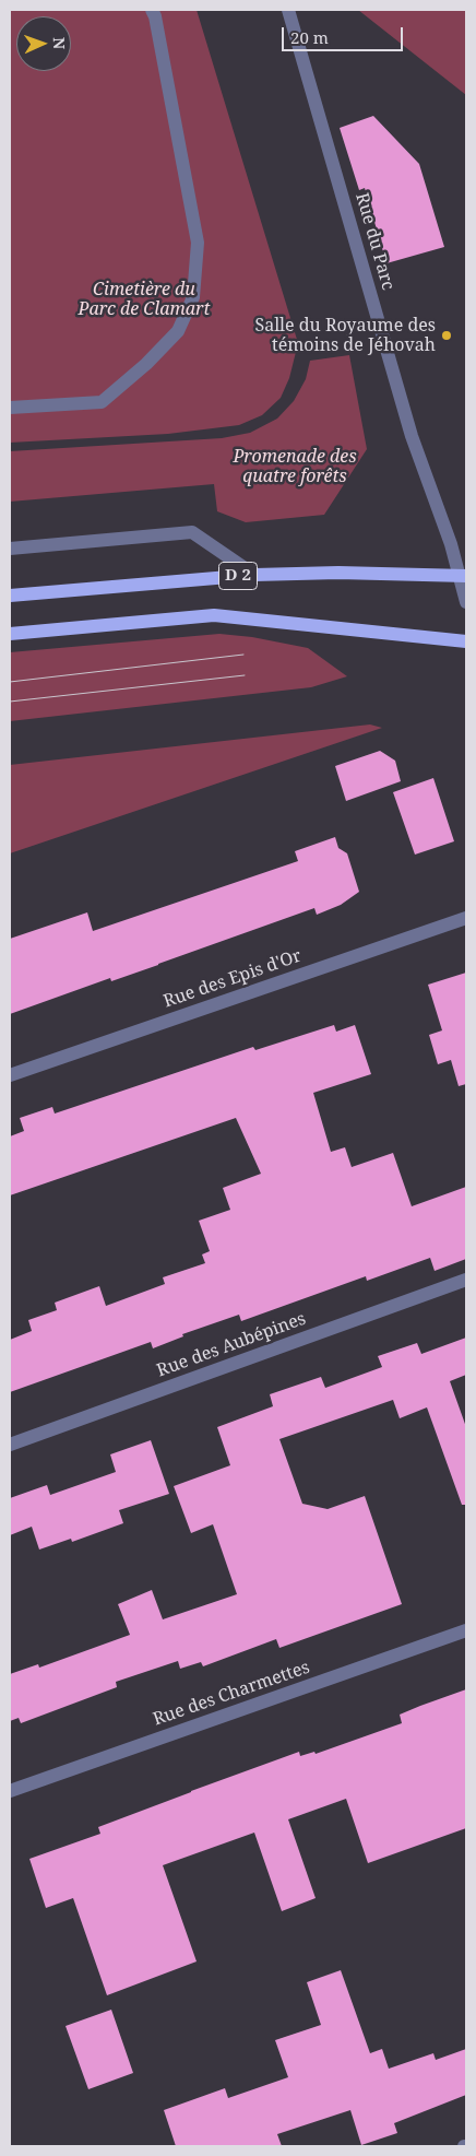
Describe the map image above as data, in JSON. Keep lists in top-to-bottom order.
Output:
{
  "streets": {
    "main road": ["D 2"],
    "street": [
      "Rue du Parc",
      "Rue des Epis d'Or",
      "Rue des Aubépines",
      "Rue des Charmettes"
    ]
  },
  "crossings": [
    ["Rue du Parc", "D 2"]
  ],
  "parks": ["Cimetière du Parc de Clamart", "Promenade des quatre forêts"],
  "places": ["Salle du Royaume des témoins de Jéhovah"],
  "scale_bar": "20 m",
  "north": "right"
}
